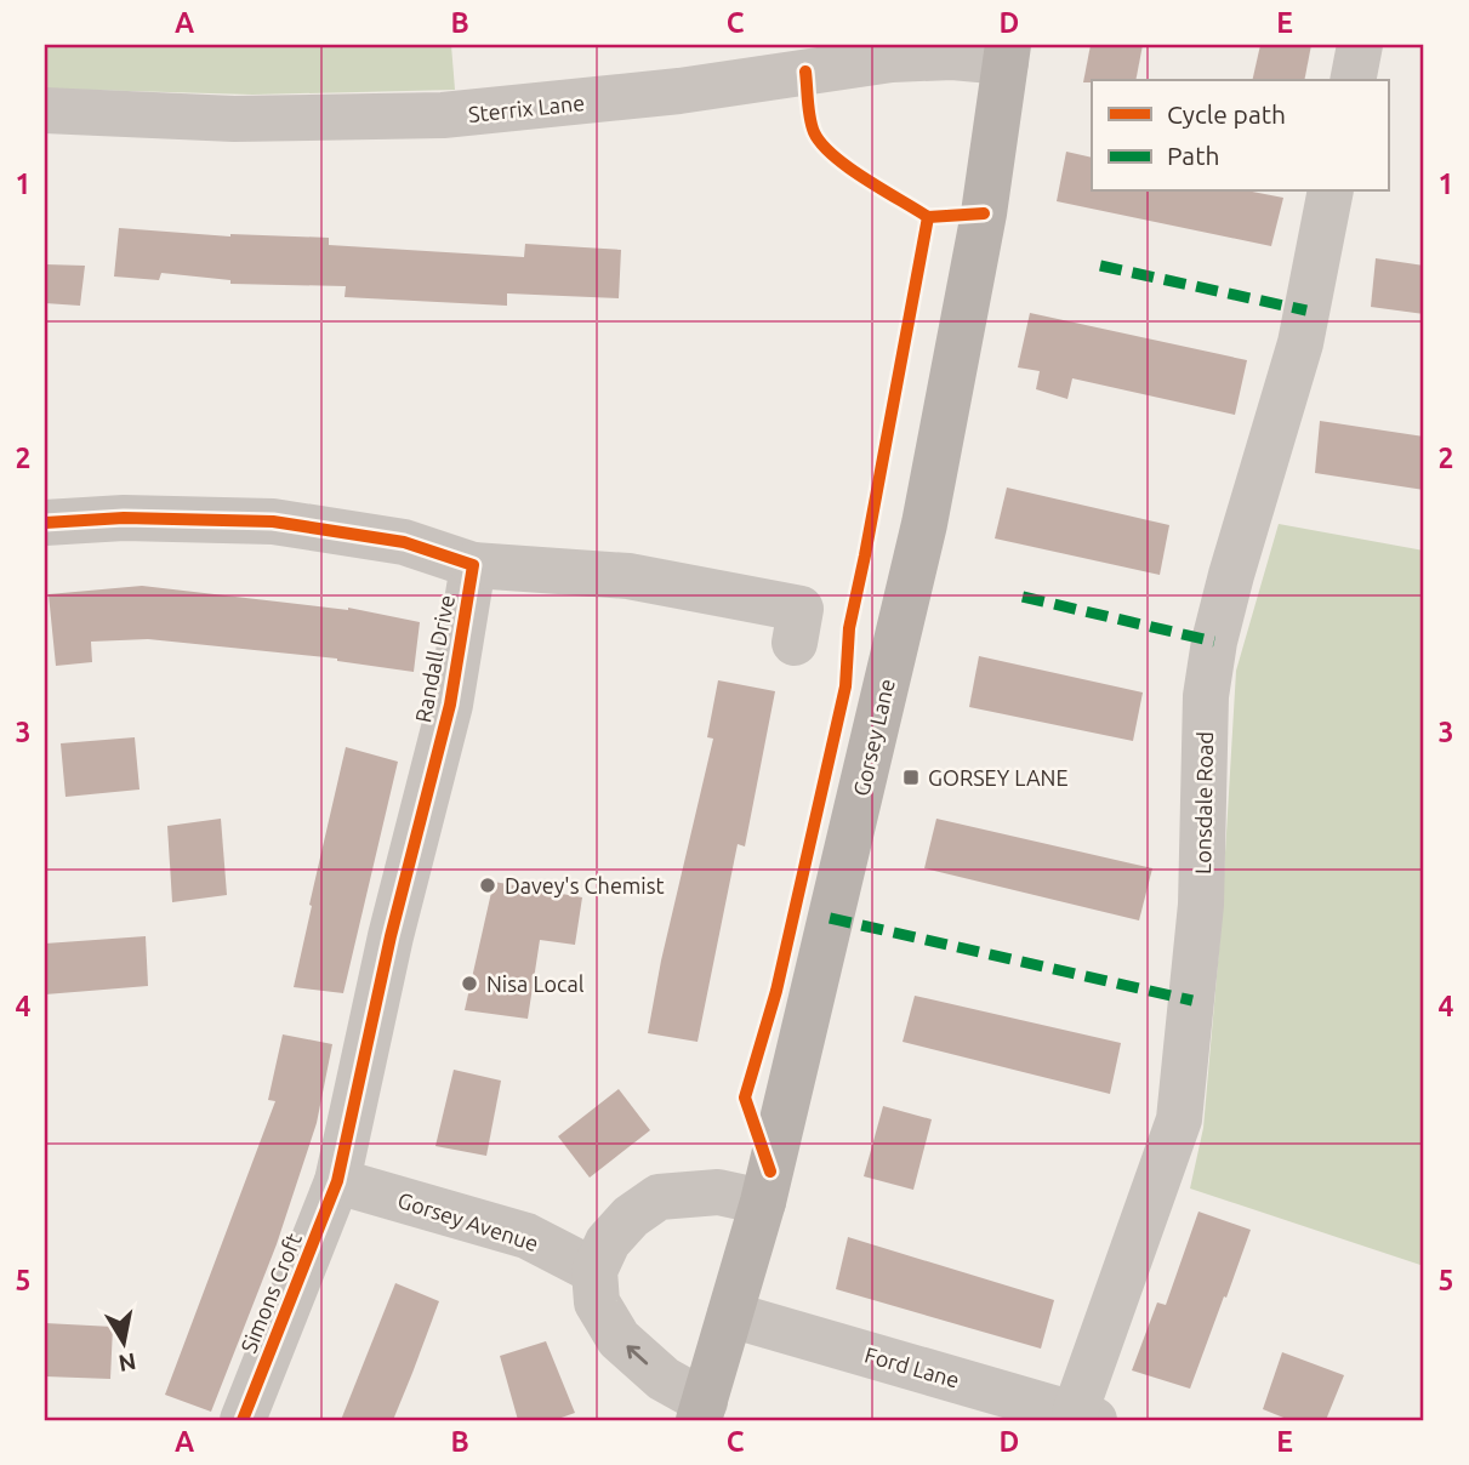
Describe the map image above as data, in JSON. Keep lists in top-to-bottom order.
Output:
{
  "streets": {
    "main road": ["Gorsey Lane"],
    "street": [
      "Sterrix Lane",
      "Randall Drive",
      "Lonsdale Road",
      "Gorsey Avenue",
      "Simons Croft",
      "Ford Lane"
    ]
  },
  "crossings": [
    ["Sterrix Lane", "Gorsey Lane"],
    ["Randall Drive", "Gorsey Avenue"],
    ["Randall Drive", "Simons Croft"],
    ["Gorsey Lane", "Ford Lane"],
    ["Lonsdale Road", "Ford Lane"],
    ["Gorsey Avenue", "Simons Croft"]
  ],
  "places": {
    "transit": ["GORSEY LANE"],
    "other": ["Davey's Chemist", "Nisa Local"]
  },
  "legend": ["Cycle path", "Path"],
  "north": "bottom",
  "grid": {
    "columns": [
      "A",
      "B",
      "C",
      "D",
      "E"
    ],
    "rows": [
      "1",
      "2",
      "3",
      "4",
      "5"
    ]
  }
}
